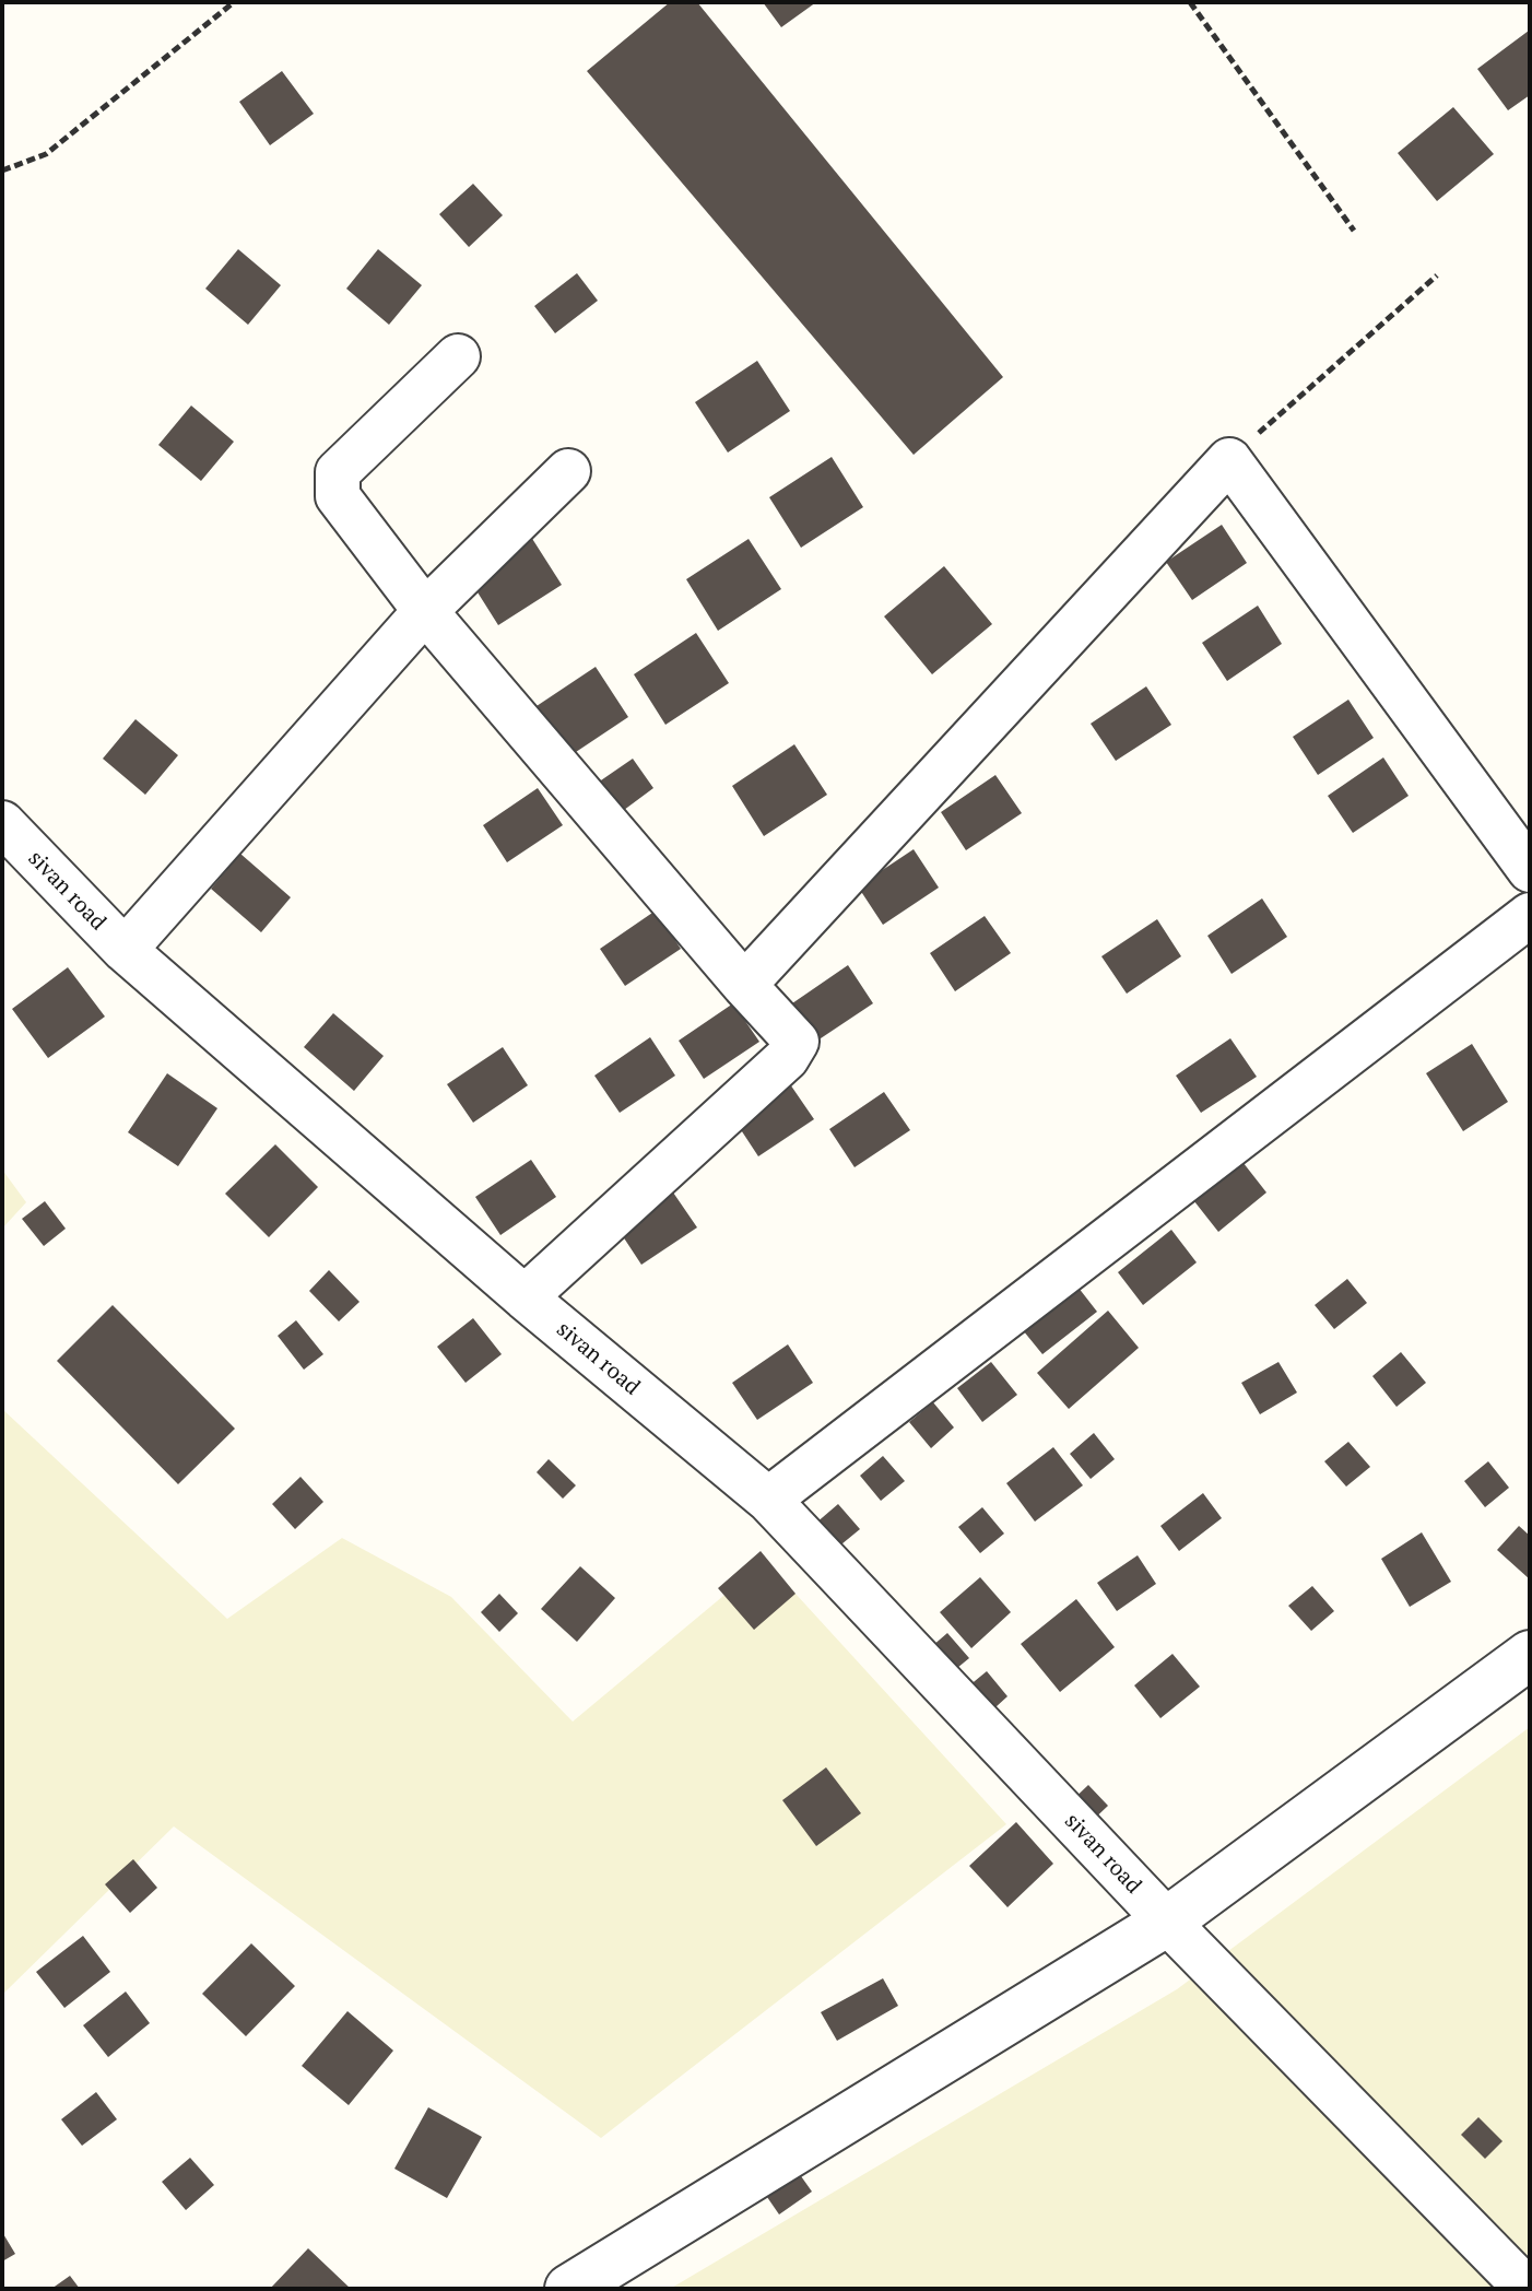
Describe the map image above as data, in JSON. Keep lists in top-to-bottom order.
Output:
{
  "streets": {
    "street": ["sivan road"]
  }
}
